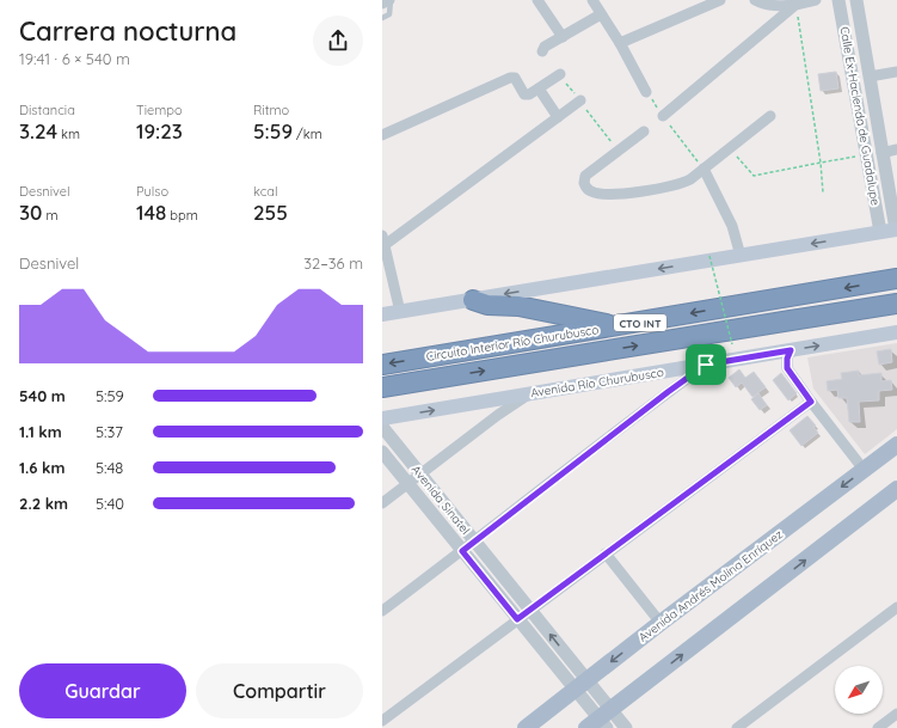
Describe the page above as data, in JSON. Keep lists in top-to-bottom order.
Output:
{
  "streets": {
    "highway": ["CTO INT", "Circuito Interior Río Churubusco"],
    "main road": ["Avenida Río Churubusco", "Avenida Andrés Molina Enríquez"],
    "street": ["Calle Ex-Hacienda de Guadalupe", "Avenida Sinatel"]
  },
  "crossings": [
    ["Avenida Sinatel", "Avenida Andrés Molina Enríquez"]
  ],
  "north": "bottom left",
  "page": {
    "heading": ["Carrera nocturna", "19:41 · 6 × 540 m"],
    "stats": [
      ["Distancia", "3.24 km"],
      ["Tiempo", "19:23"],
      ["Ritmo", "5:59 /km"],
      ["Desnivel", "30 m"],
      ["Pulso", "148 bpm"],
      ["kcal", "255"]
    ],
    "chart": ["Desnivel", "32–36 m"],
    "list": [
      {
        "name": "540 m",
        "note": "5:59"
      },
      {
        "name": "1.1 km",
        "note": "5:37"
      },
      {
        "name": "1.6 km",
        "note": "5:48"
      },
      {
        "name": "2.2 km",
        "note": "5:40"
      }
    ],
    "buttons": ["Guardar", "Compartir"]
  }
}
